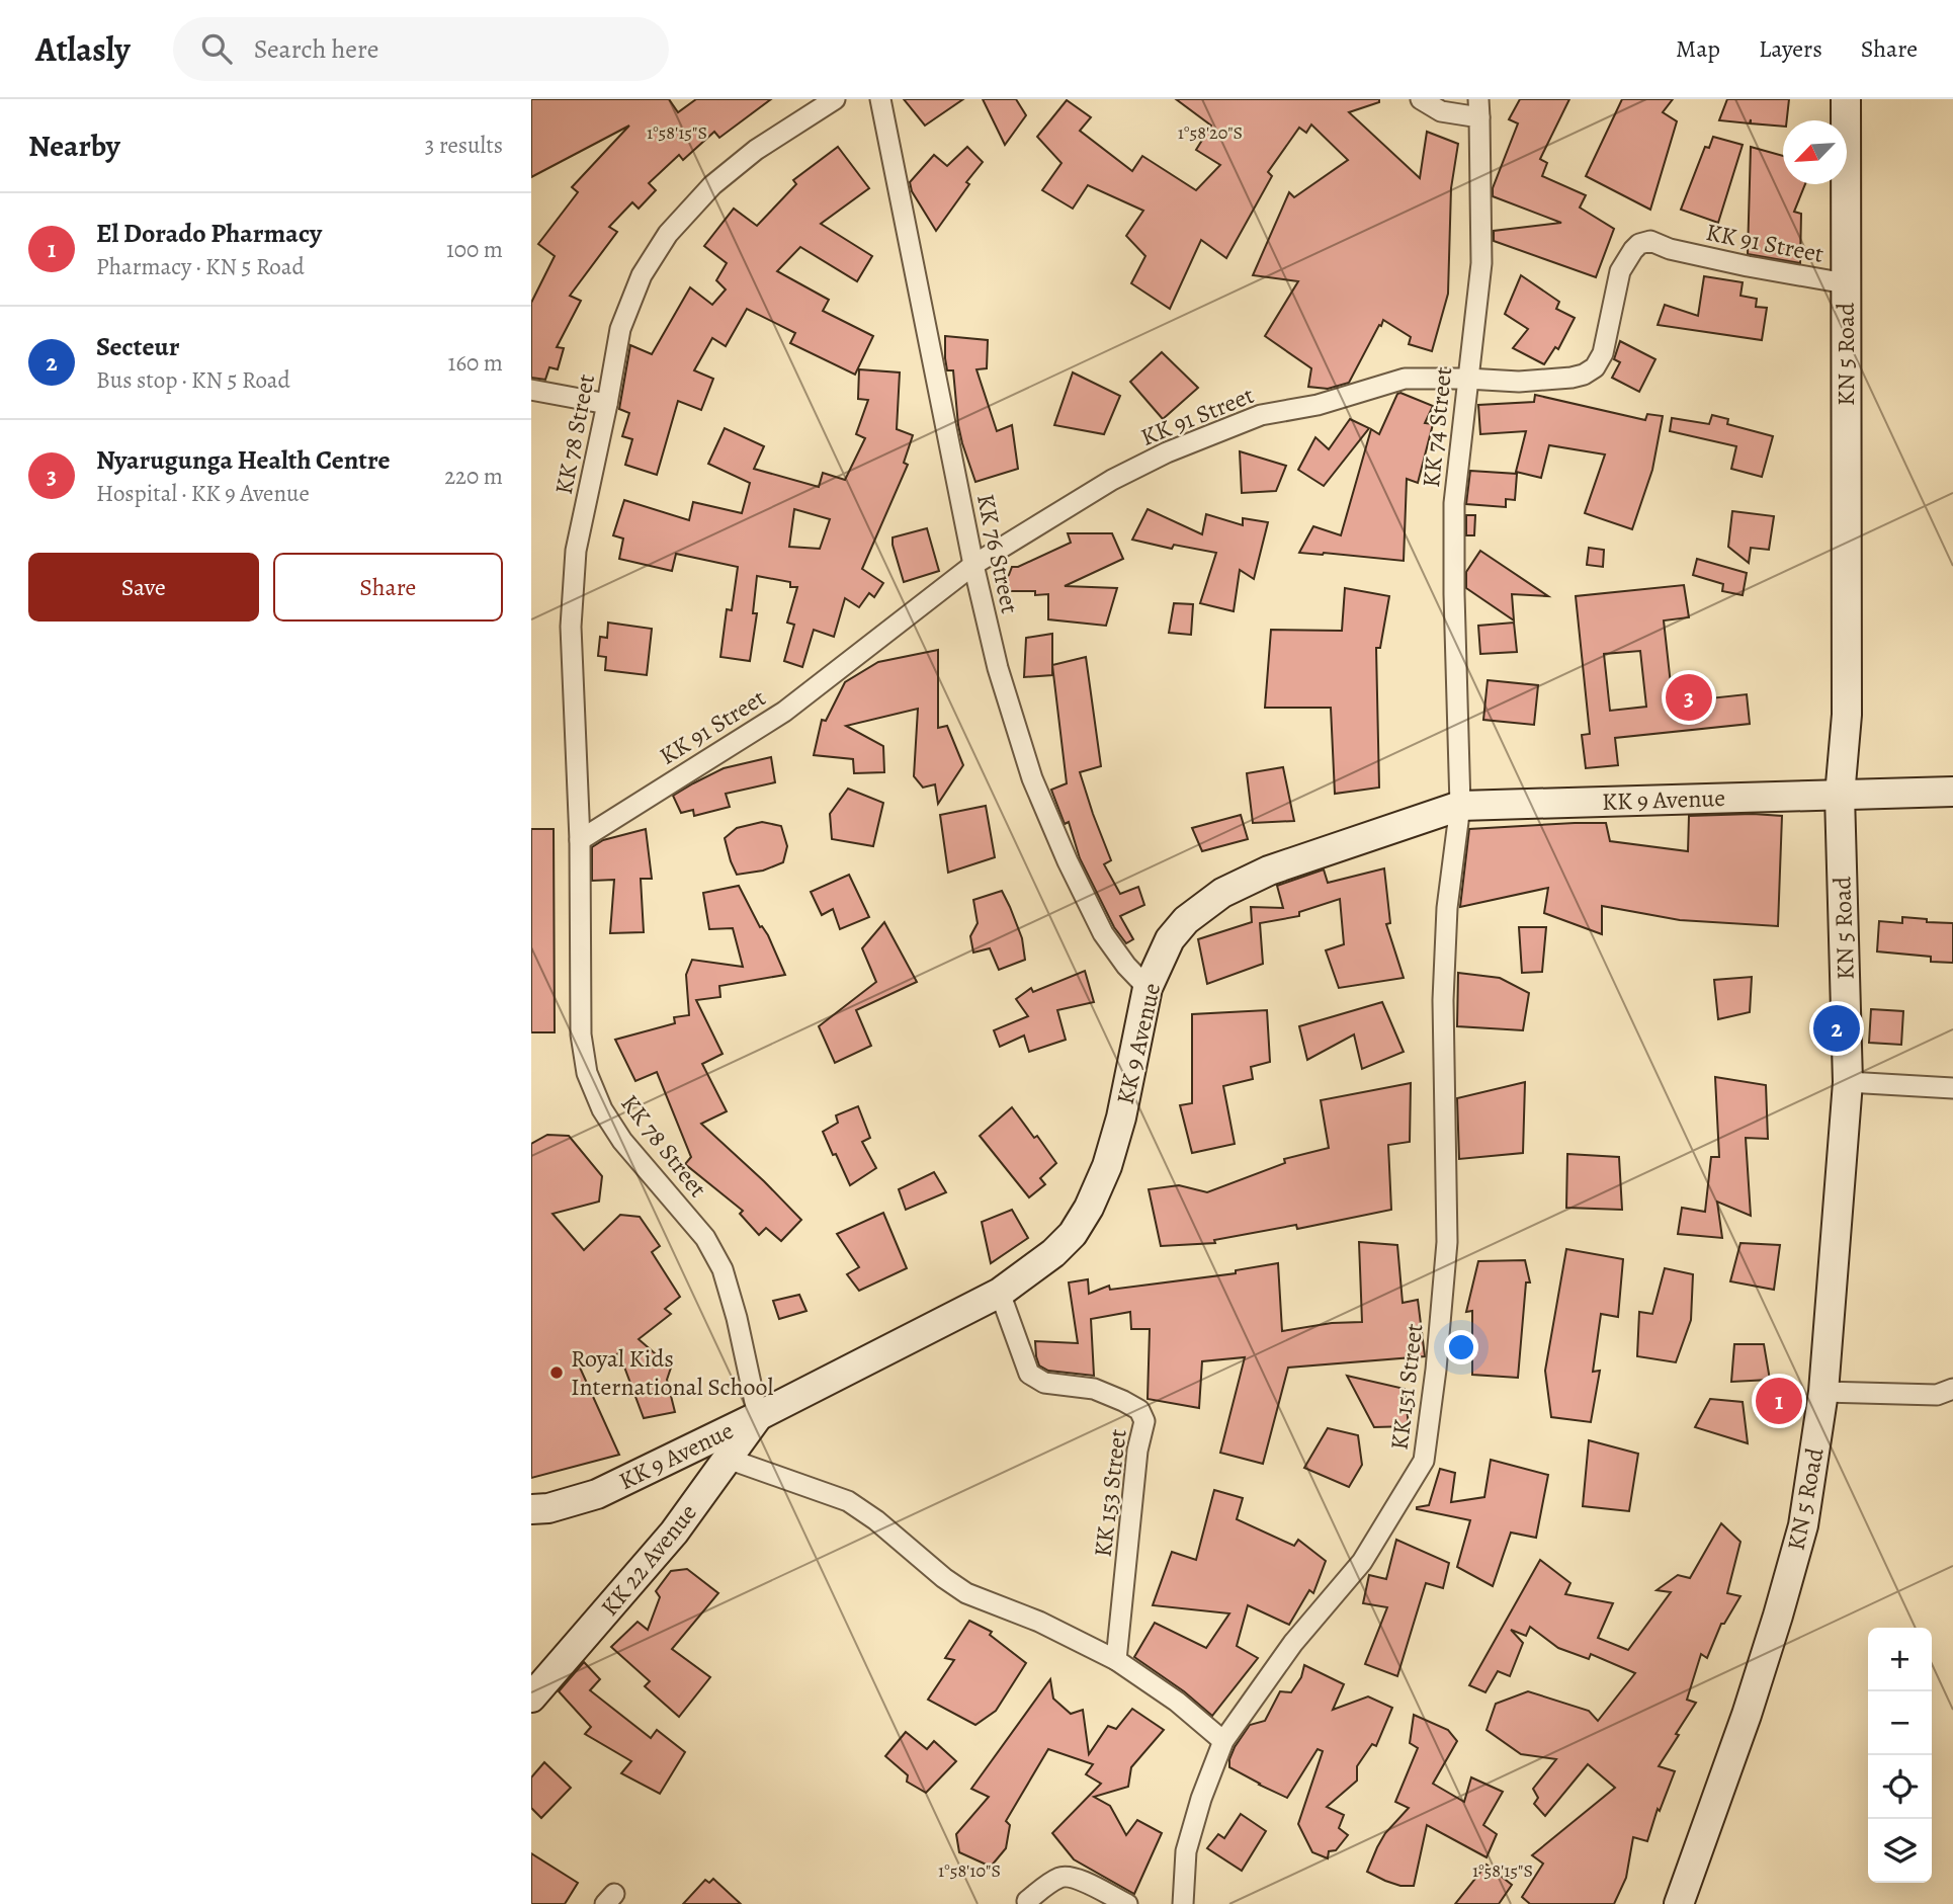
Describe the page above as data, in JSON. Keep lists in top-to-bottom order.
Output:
{
  "streets": {
    "main road": ["KN 5 Road", "KK 9 Avenue", "KK 22 Avenue"],
    "street": [
      "KK 91 Street",
      "KK 74 Street",
      "KK 78 Street",
      "KK 76 Street",
      "KK 151 Street",
      "KK 153 Street"
    ]
  },
  "crossings": [
    ["KK 91 Street", "KN 5 Road"],
    ["KK 91 Street", "KK 74 Street"],
    ["KK 91 Street", "KK 78 Street"],
    ["KK 91 Street", "KK 76 Street"],
    ["KN 5 Road", "KK 9 Avenue"],
    ["KK 74 Street", "KK 9 Avenue"],
    ["KK 74 Street", "KK 151 Street"],
    ["KK 78 Street", "KK 9 Avenue"],
    ["KK 78 Street", "KK 22 Avenue"],
    ["KK 76 Street", "KK 9 Avenue"],
    ["KK 9 Avenue", "KK 151 Street"],
    ["KK 9 Avenue", "KK 153 Street"],
    ["KK 9 Avenue", "KK 22 Avenue"]
  ],
  "places": ["Royal Kids International School"],
  "north": "bottom left",
  "page": {
    "header": "Atlasly",
    "search": "Search here",
    "nav": ["Map", "Layers", "Share"],
    "heading": ["Nearby", "3 results"],
    "list": [
      {
        "mark": "1",
        "name": "El Dorado Pharmacy",
        "note": "Pharmacy · KN 5 Road",
        "value": "100 m"
      },
      {
        "mark": "2",
        "name": "Secteur",
        "note": "Bus stop · KN 5 Road",
        "value": "160 m"
      },
      {
        "mark": "3",
        "name": "Nyarugunga Health Centre",
        "note": "Hospital · KK 9 Avenue",
        "value": "220 m"
      }
    ],
    "buttons": ["Save", "Share"],
    "pins": ["3", "2", "1"],
    "map_buttons": ["+", "−"]
  },
  "coordinates": ["1°58'15\"S", "1°58'20\"S", "1°58'10\"S"]
}
